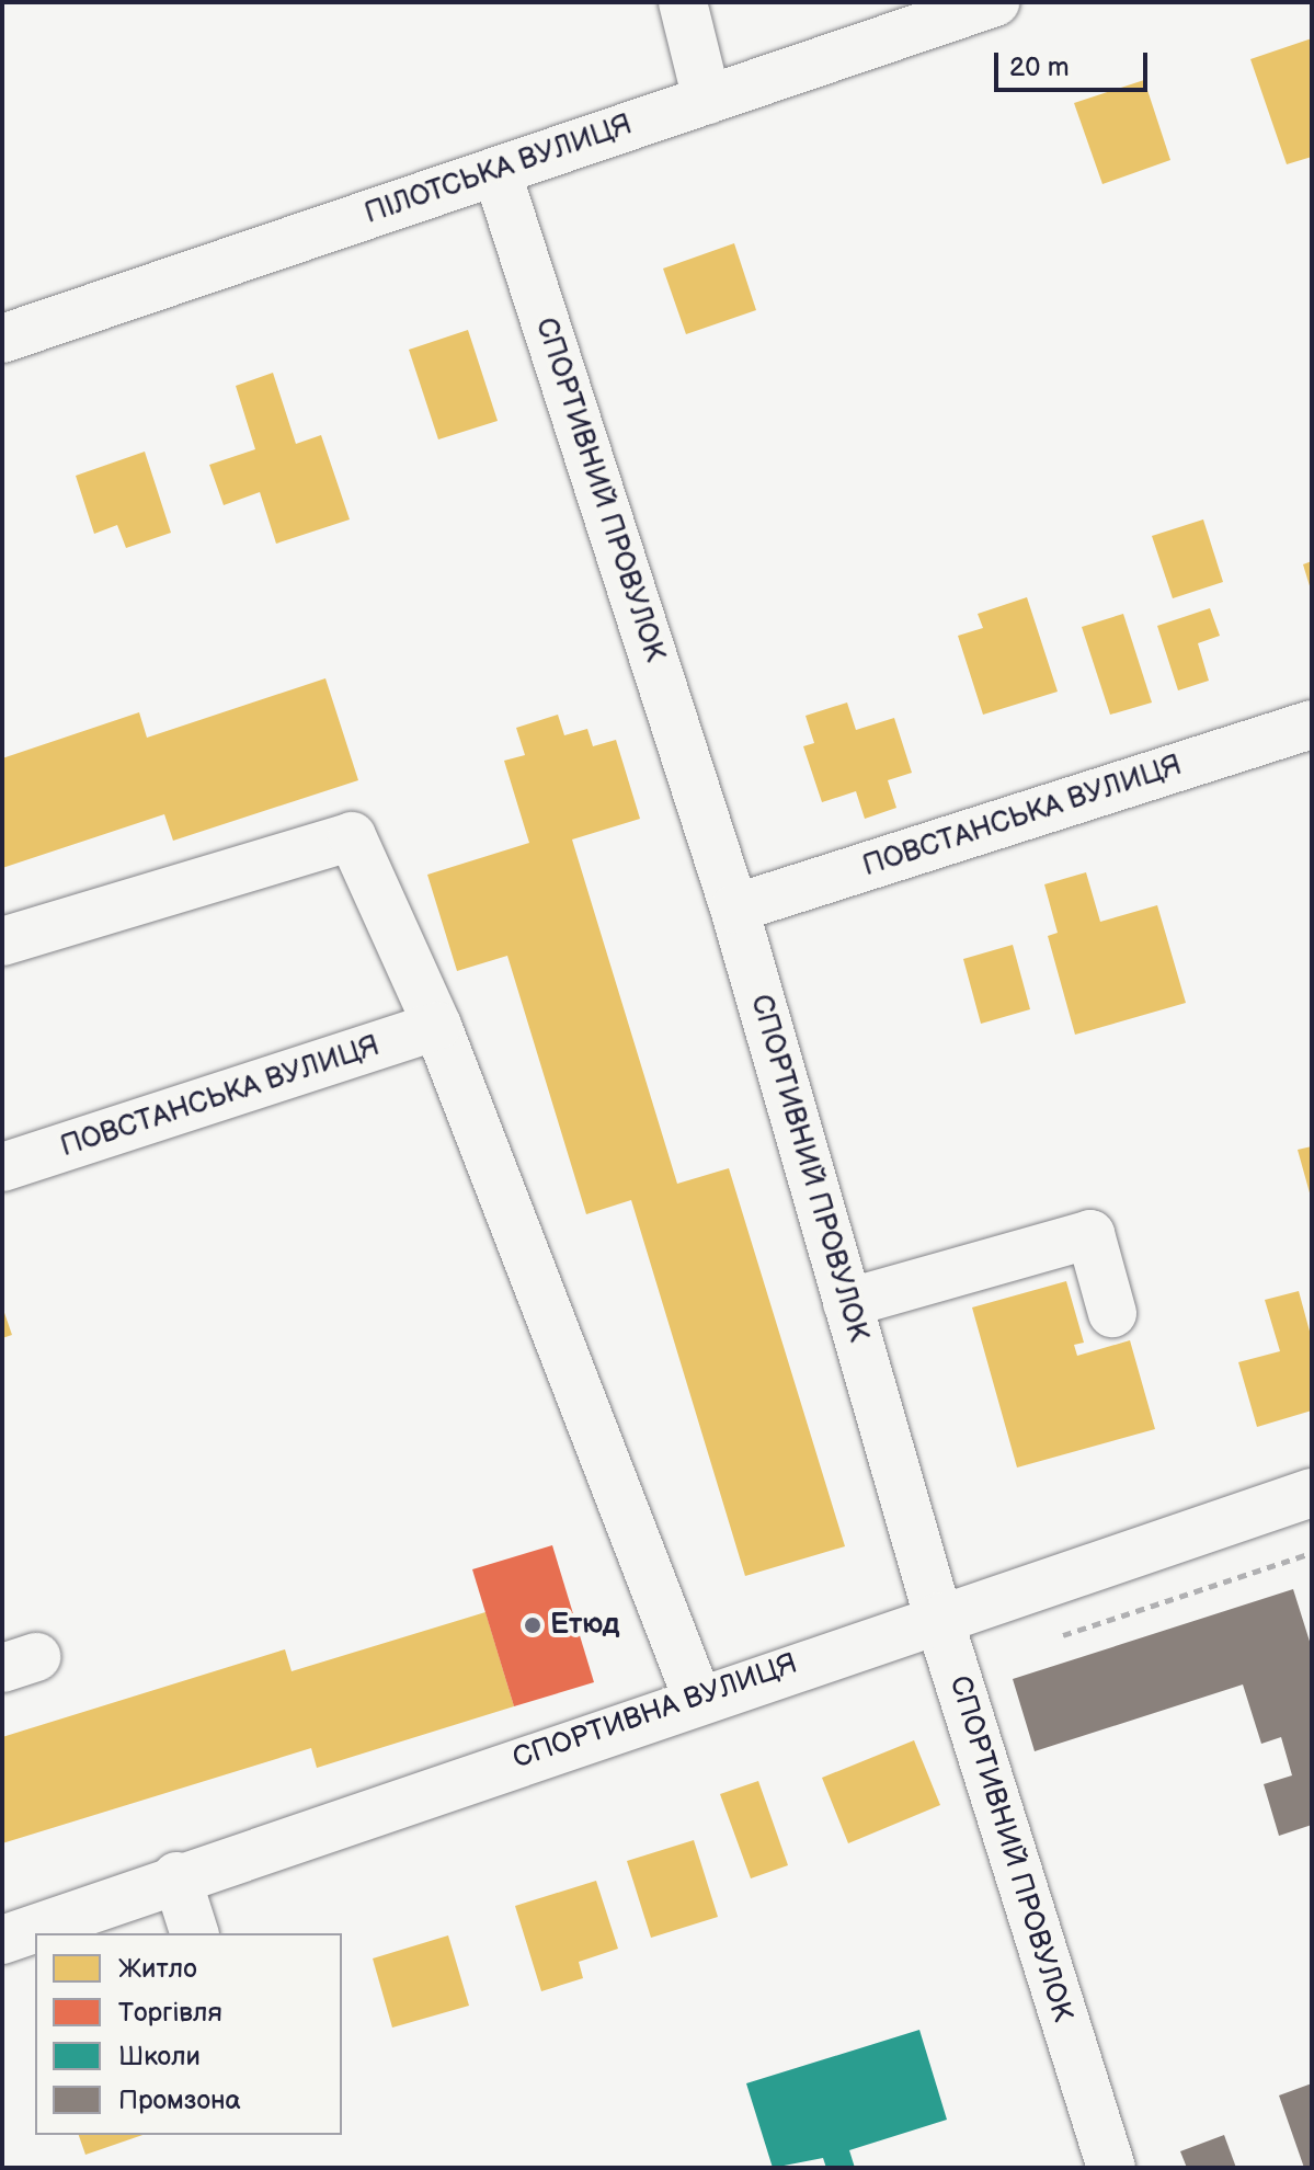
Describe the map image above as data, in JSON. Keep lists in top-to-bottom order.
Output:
{
  "streets": {
    "street": [
      "ПІЛОТСЬКА ВУЛИЦЯ",
      "СПОРТИВНИЙ ПРОВУЛОК",
      "ПОВСТАНСЬКА ВУЛИЦЯ",
      "СПОРТИВНА ВУЛИЦЯ"
    ]
  },
  "crossings": [
    ["ПІЛОТСЬКА ВУЛИЦЯ", "СПОРТИВНИЙ ПРОВУЛОК"],
    ["СПОРТИВНИЙ ПРОВУЛОК", "ПОВСТАНСЬКА ВУЛИЦЯ"],
    ["СПОРТИВНИЙ ПРОВУЛОК", "СПОРТИВНА ВУЛИЦЯ"]
  ],
  "places": ["Етюд"],
  "legend": [
    "Житло",
    "Торгівля",
    "Школи",
    "Промзона"
  ],
  "scale_bar": "20 m"
}
